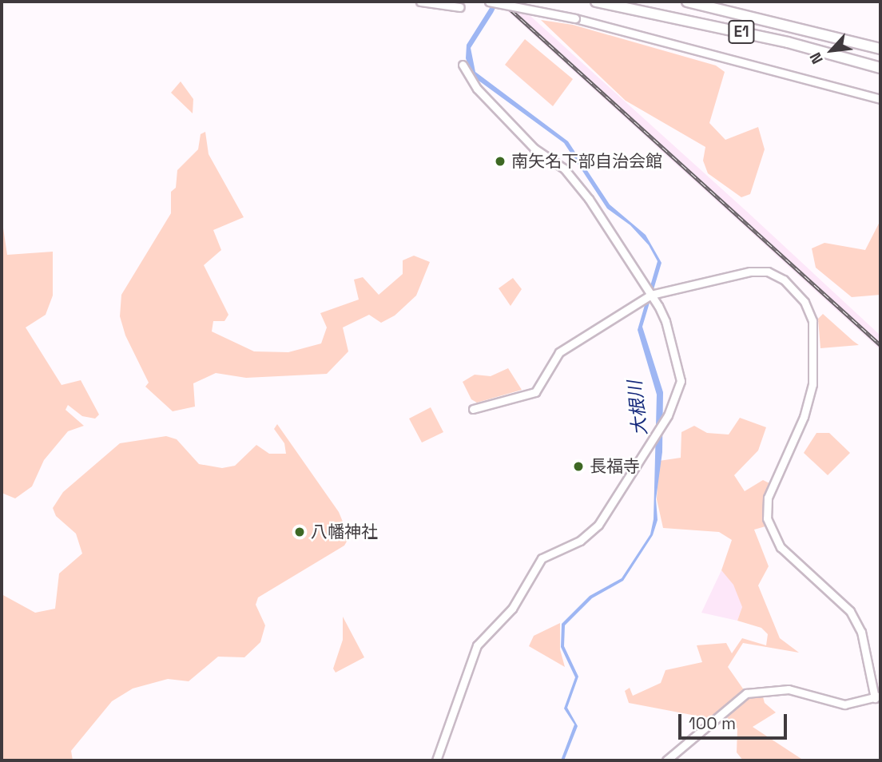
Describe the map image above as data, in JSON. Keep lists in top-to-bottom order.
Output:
{
  "streets": {
    "highway": ["E1"]
  },
  "water": ["大根川"],
  "places": ["南矢名下部自治会館", "長福寺", "八幡神社"],
  "scale_bar": "100 m",
  "north": "bottom left"
}
